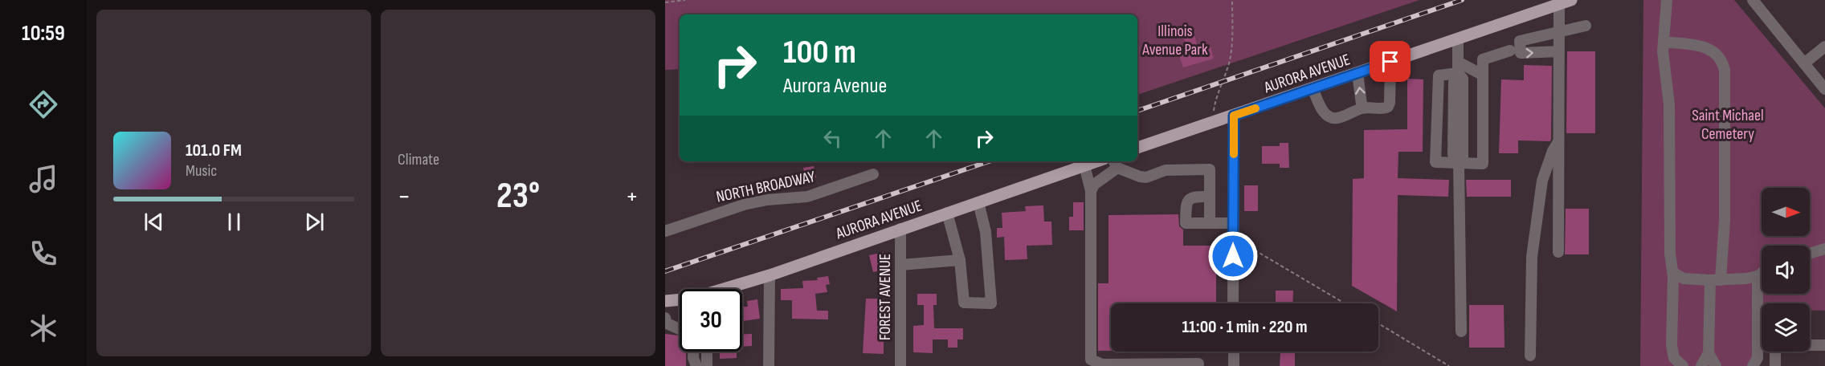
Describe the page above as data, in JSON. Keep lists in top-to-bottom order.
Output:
{
  "streets": {
    "main road": ["AURORA AVENUE"],
    "street": ["NORTH BROADWAY", "FOREST AVENUE"]
  },
  "crossings": [
    ["AURORA AVENUE", "FOREST AVENUE"]
  ],
  "parks": ["Illinois Avenue Park", "Saint Michael Cemetery"],
  "north": "right",
  "page": {
    "tabs": "10:59",
    "tile": "Climate",
    "turn": ["100 m", "Aurora Avenue"],
    "song": ["101.0 FM", "Music"],
    "heat": ["−", "23°", "+"],
    "limit": "30",
    "trip": "11:00 · 1 min · 220 m"
  }
}
